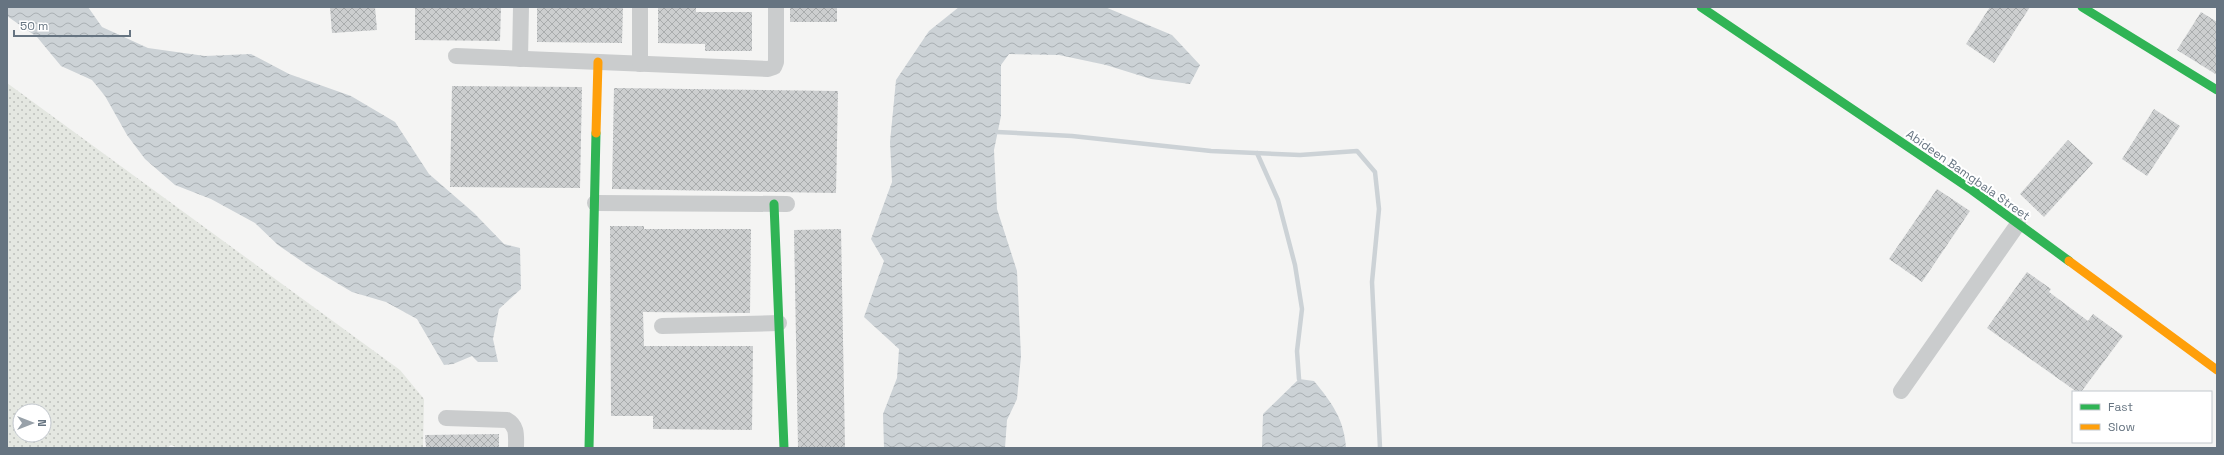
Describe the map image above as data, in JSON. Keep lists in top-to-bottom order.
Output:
{
  "streets": {
    "street": ["Abideen Bamgbala Street"]
  },
  "legend": ["Fast", "Slow"],
  "scale_bar": "50 m",
  "north": "right"
}
